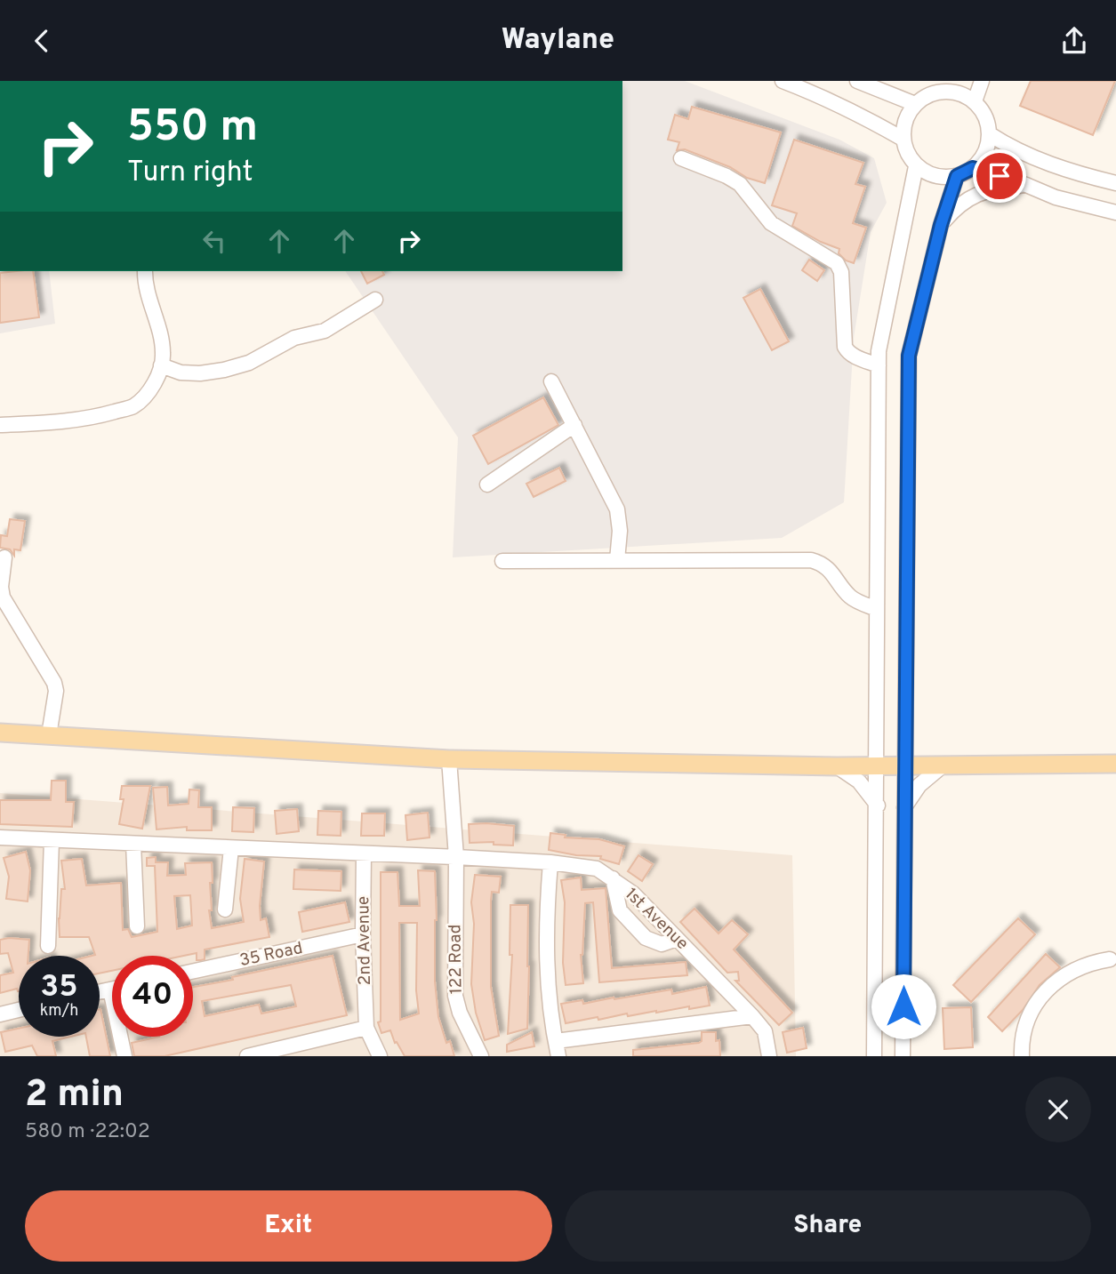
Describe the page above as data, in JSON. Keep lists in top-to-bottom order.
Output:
{
  "streets": {
    "street": [
      "1st Avenue",
      "2nd Avenue",
      "35 Road",
      "122 Road"
    ]
  },
  "crossings": [
    ["1st Avenue", "2nd Avenue"],
    ["1st Avenue", "122 Road"],
    ["2nd Avenue", "35 Road"]
  ],
  "page": {
    "header": "Waylane",
    "turn": ["550 m", "Turn right"],
    "speed": "35 km/h",
    "limit": "40",
    "heading": ["2 min", "580 m · 22:02"],
    "buttons": ["Exit", "Share"]
  }
}
